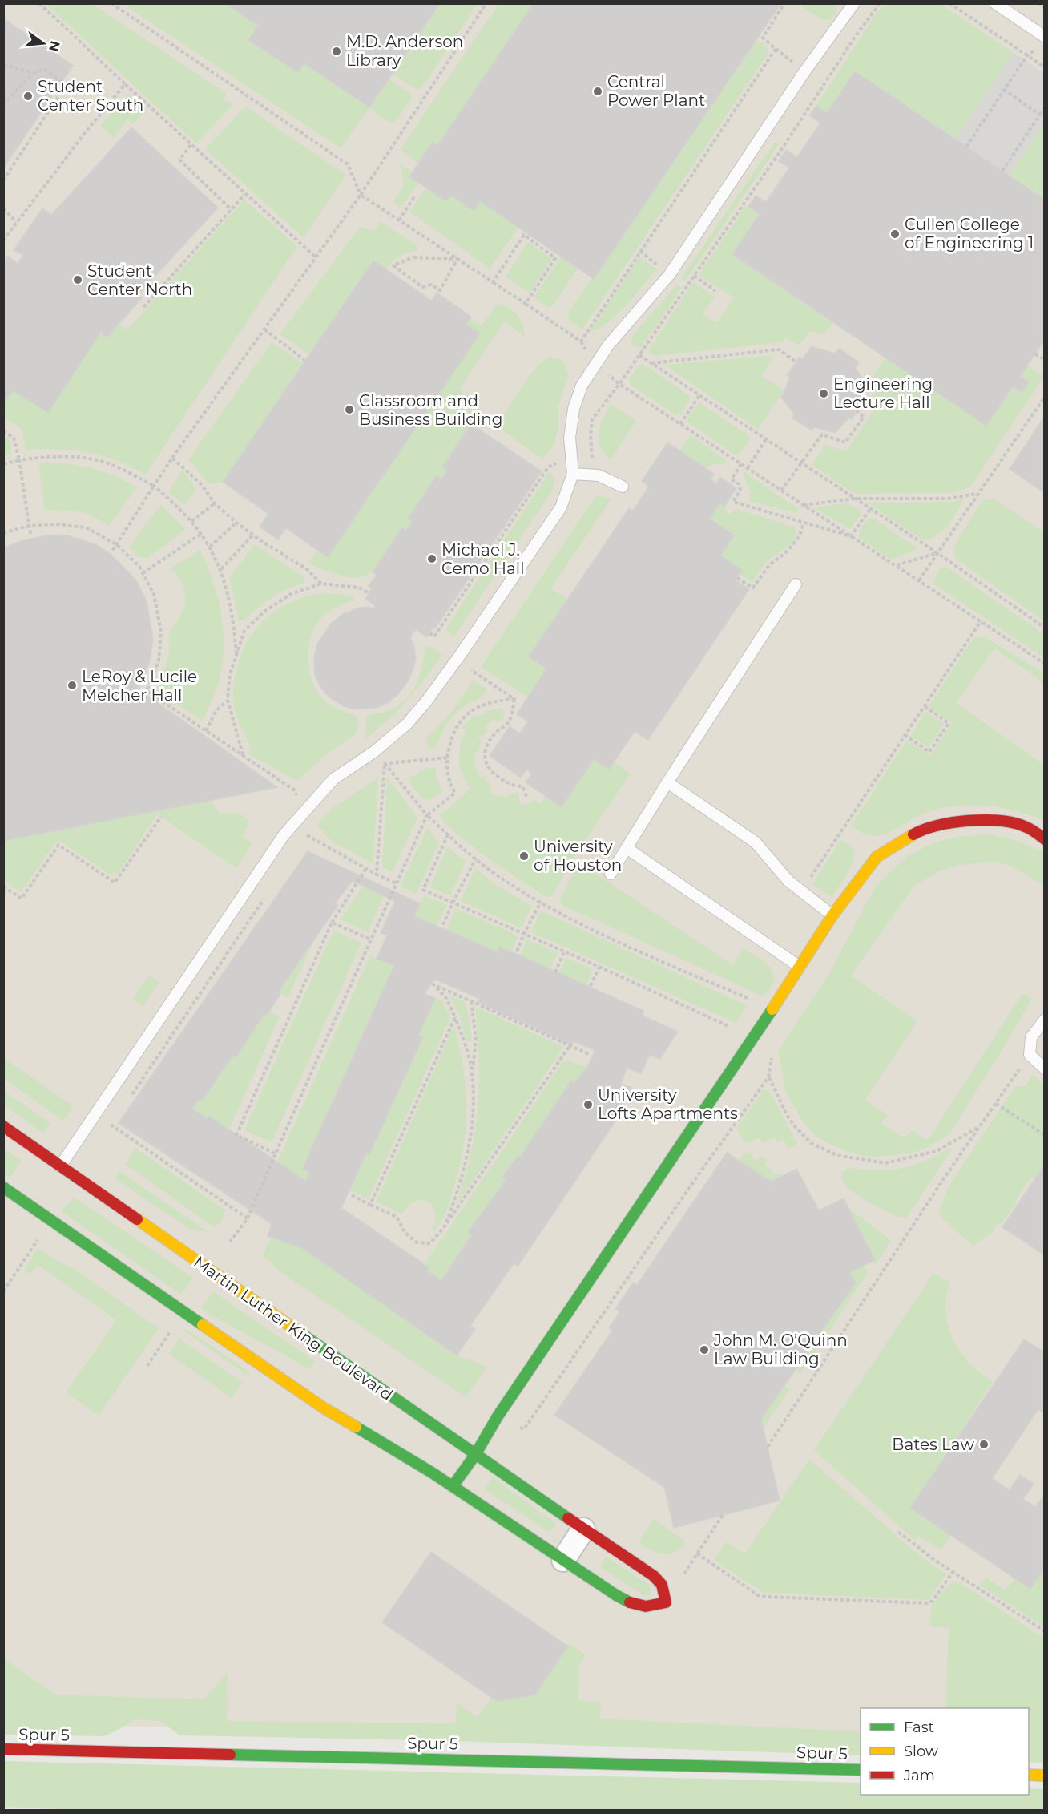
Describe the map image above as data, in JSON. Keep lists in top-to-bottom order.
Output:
{
  "streets": {
    "street": ["Martin Luther King Boulevard", "Spur 5"]
  },
  "places": [
    "M.D. Anderson Library",
    "Central Power Plant",
    "Student Center South",
    "Cullen College of Engineering 1",
    "Student Center North",
    "Engineering Lecture Hall",
    "Classroom and Business Building",
    "Michael J. Cemo Hall",
    "LeRoy & Lucile Melcher Hall",
    "University of Houston",
    "University Lofts Apartments",
    "John M. O’Quinn Law Building",
    "Bates Law"
  ],
  "legend": ["Fast", "Slow", "Jam"],
  "north": "right"
}
